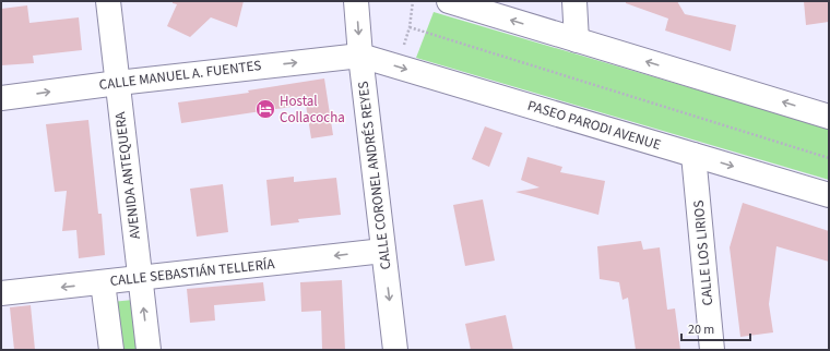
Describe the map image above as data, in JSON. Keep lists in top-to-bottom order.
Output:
{
  "streets": {
    "street": [
      "CALLE MANUEL A. FUENTES",
      "PASEO PARODI AVENUE",
      "AVENIDA ANTEQUERA",
      "CALLE CORONEL ANDRÉS REYES",
      "CALLE LOS LIRIOS",
      "CALLE SEBASTIÁN TELLERÍA"
    ]
  },
  "crossings": [
    ["CALLE MANUEL A. FUENTES", "PASEO PARODI AVENUE"],
    ["CALLE MANUEL A. FUENTES", "AVENIDA ANTEQUERA"],
    ["CALLE MANUEL A. FUENTES", "CALLE CORONEL ANDRÉS REYES"],
    ["PASEO PARODI AVENUE", "CALLE CORONEL ANDRÉS REYES"],
    ["PASEO PARODI AVENUE", "CALLE LOS LIRIOS"],
    ["AVENIDA ANTEQUERA", "CALLE SEBASTIÁN TELLERÍA"],
    ["CALLE CORONEL ANDRÉS REYES", "CALLE SEBASTIÁN TELLERÍA"]
  ],
  "one_way": ["CALLE MANUEL A. FUENTES", "CALLE CORONEL ANDRÉS REYES", "CALLE SEBASTIÁN TELLERÍA"],
  "places": {
    "hotel": ["Hostal Collacocha"]
  },
  "scale_bar": "20 m"
}
